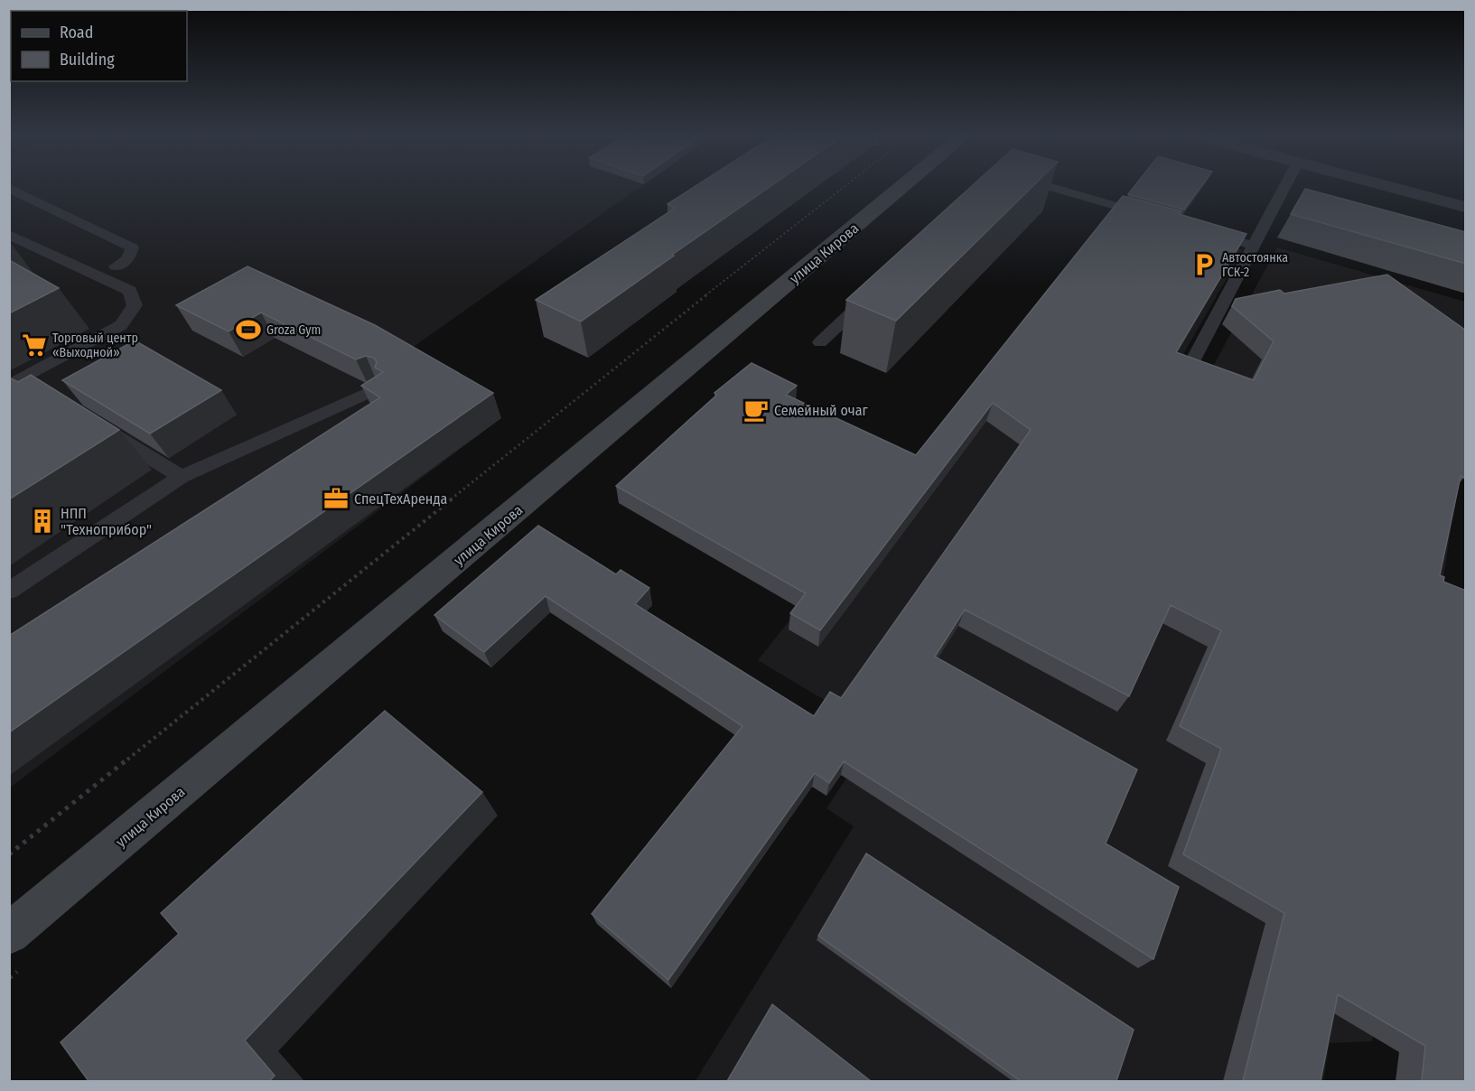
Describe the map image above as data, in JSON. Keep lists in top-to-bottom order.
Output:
{
  "streets": {
    "main road": ["улица Кирова"]
  },
  "places": {
    "parking": ["Автостоянка ГСК-2"],
    "sports": ["Groza Gym"],
    "supermarket": ["Торговый центр «Выходной»"],
    "cafe": ["Семейный очаг"],
    "office": ["СпецТехАренда"],
    "building": ["НПП \"Техноприбор\""]
  },
  "legend": ["Road", "Building"]
}
